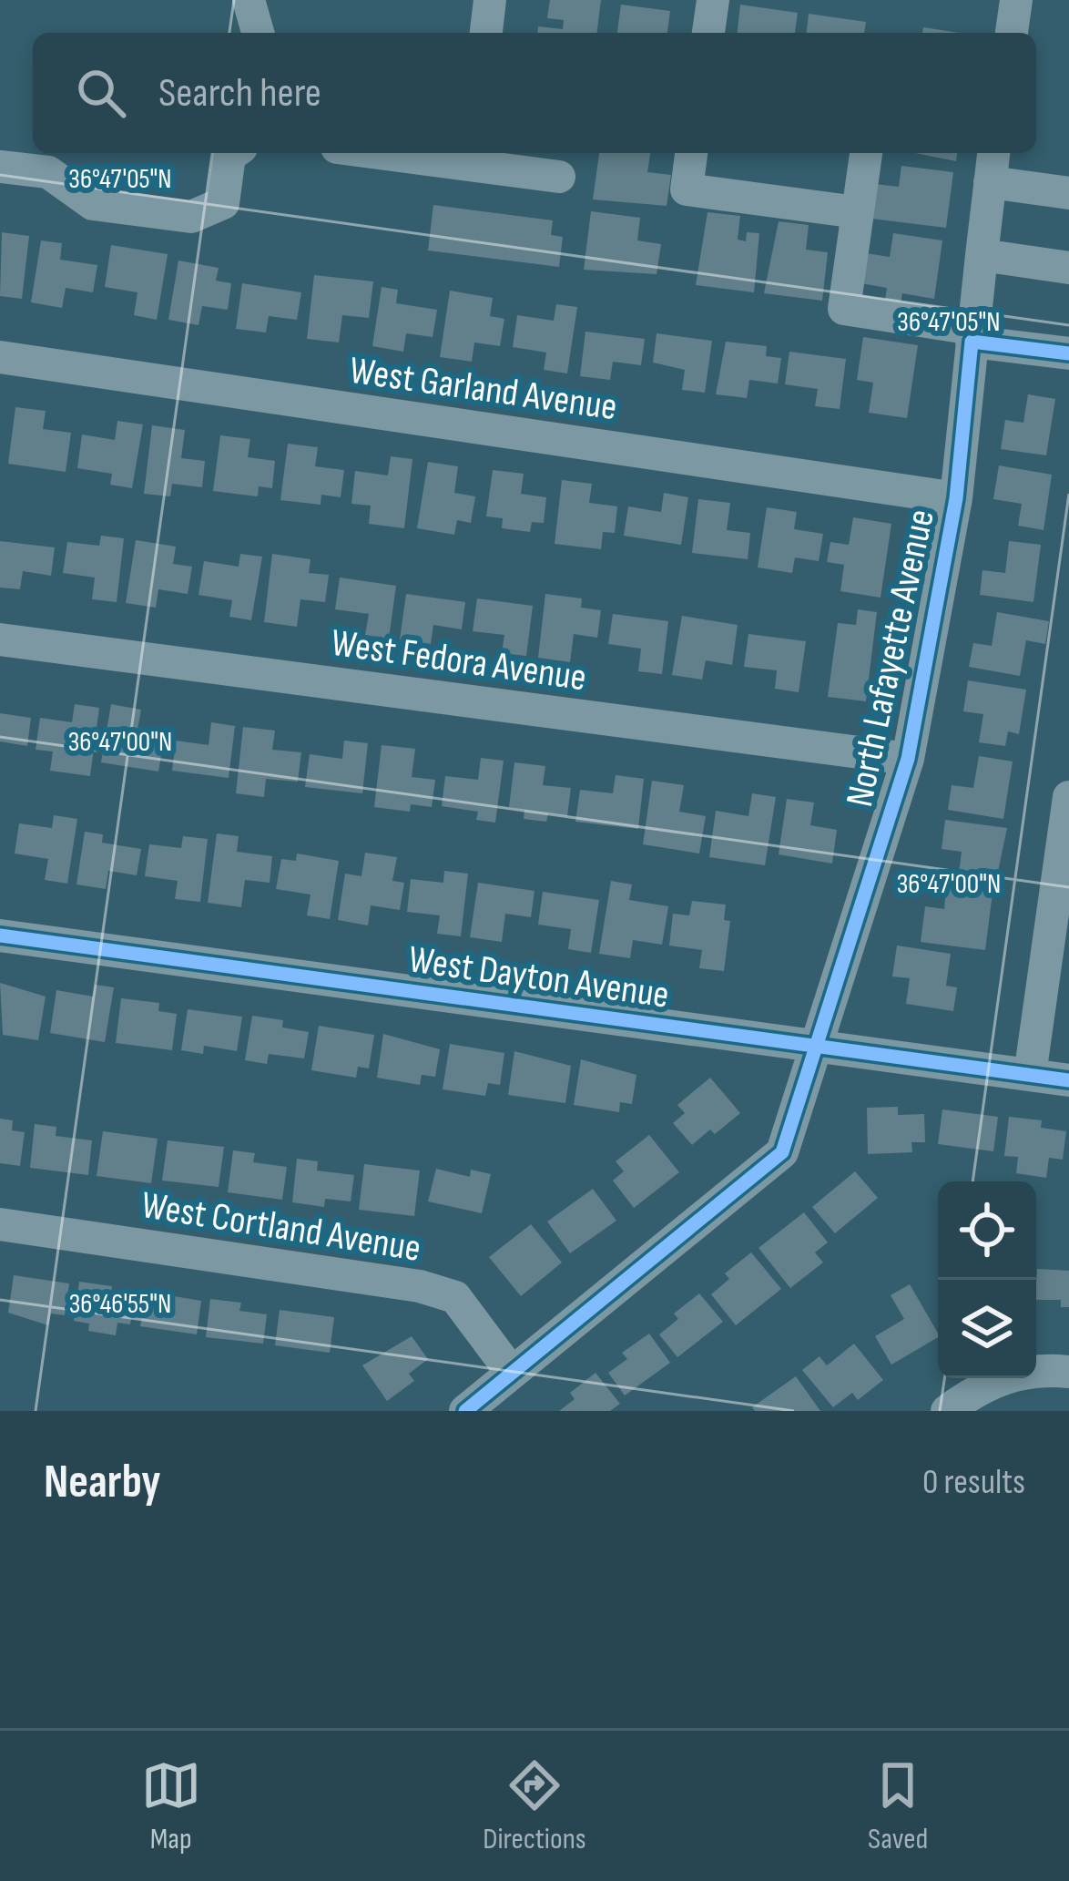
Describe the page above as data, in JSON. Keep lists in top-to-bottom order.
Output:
{
  "streets": {
    "street": [
      "West Garland Avenue",
      "North Lafayette Avenue",
      "West Fedora Avenue",
      "West Dayton Avenue",
      "West Cortland Avenue"
    ]
  },
  "crossings": [
    ["West Garland Avenue", "North Lafayette Avenue"],
    ["North Lafayette Avenue", "West Fedora Avenue"],
    ["North Lafayette Avenue", "West Dayton Avenue"],
    ["North Lafayette Avenue", "West Cortland Avenue"]
  ],
  "page": {
    "search": "Search here",
    "heading": ["Nearby", "0 results"],
    "nav": ["Map", "Directions", "Saved"]
  },
  "coordinates": ["36°47'05\"N", "36°47'00\"N", "36°46'55\"N"]
}
